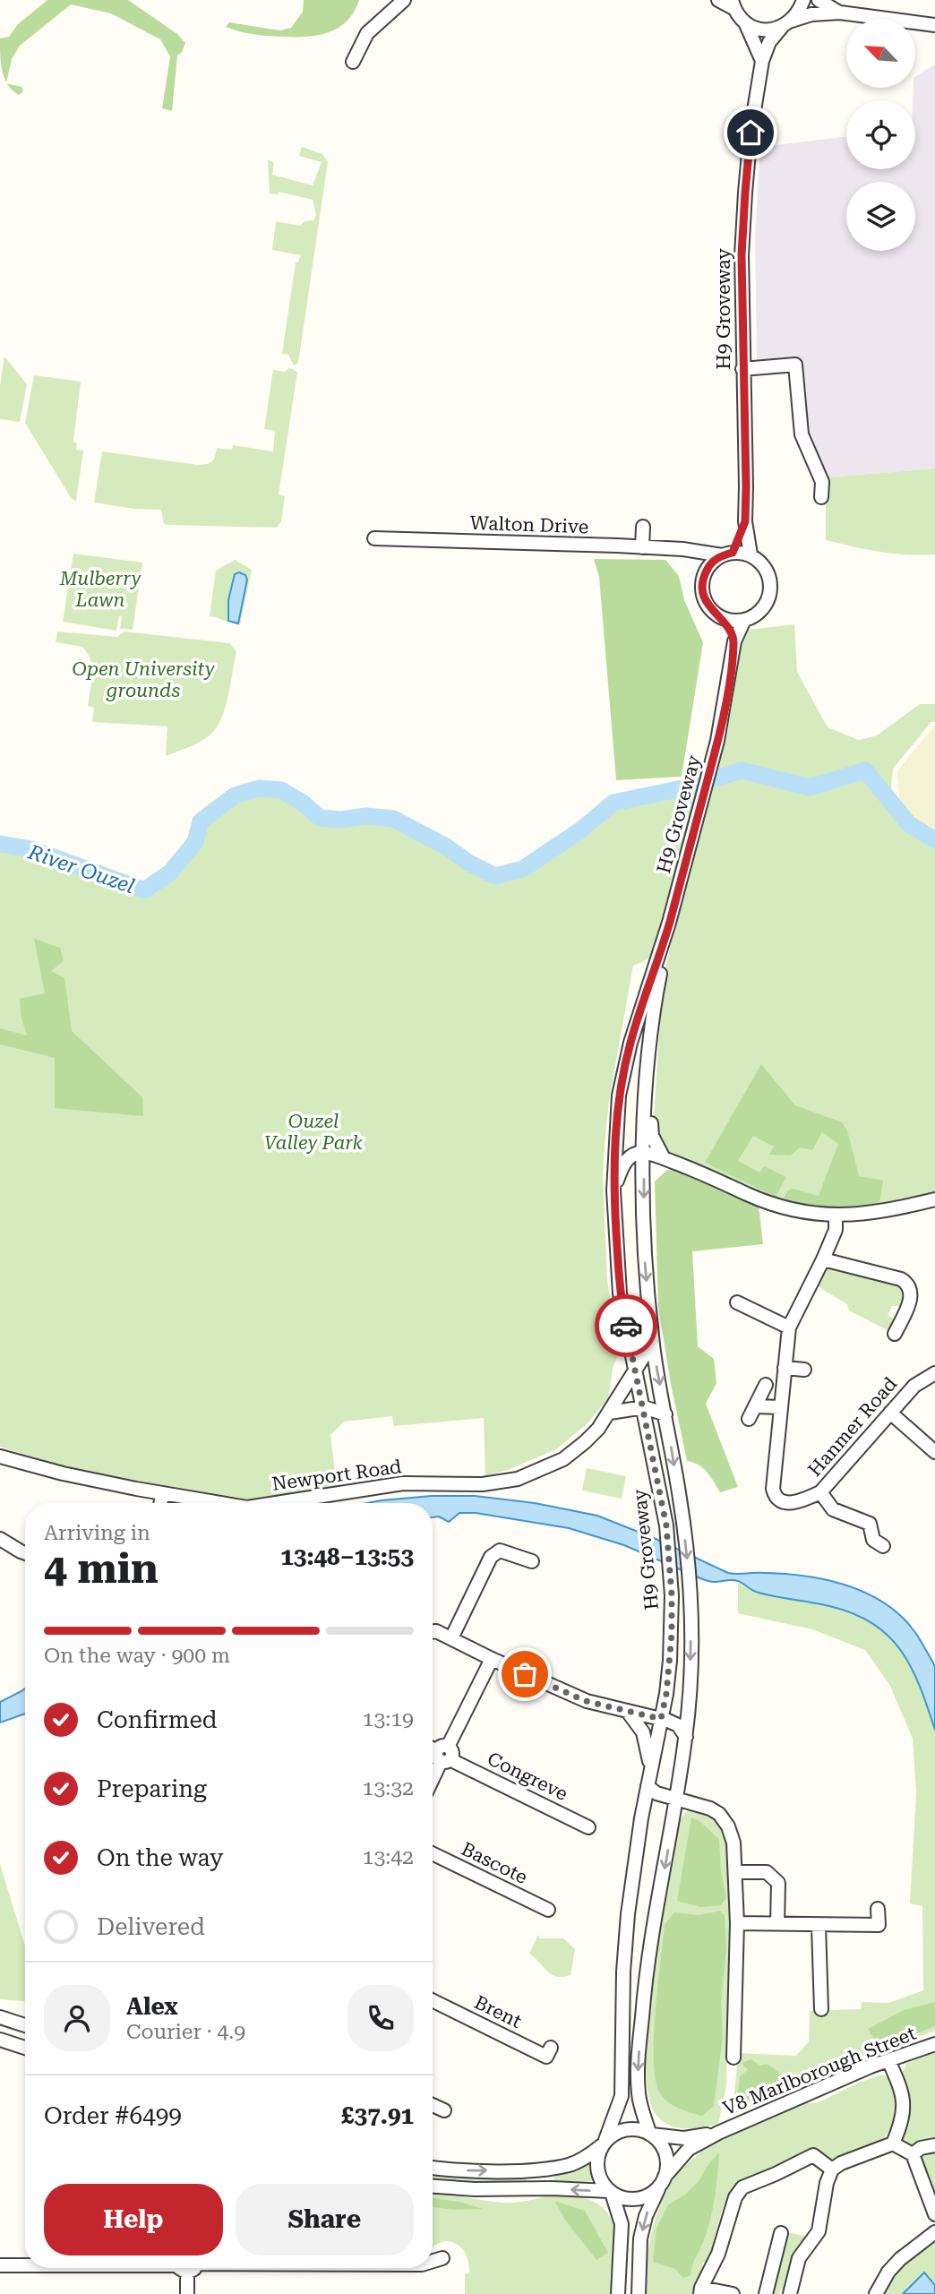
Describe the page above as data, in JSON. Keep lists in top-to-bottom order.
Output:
{
  "streets": {
    "street": [
      "H9 Groveway",
      "Walton Drive",
      "Hanmer Road",
      "Newport Road",
      "Congreve",
      "Bascote",
      "Brent",
      "V8 Marlborough Street"
    ]
  },
  "crossings": [
    ["H9 Groveway", "Walton Drive"],
    ["H9 Groveway", "Newport Road"],
    ["H9 Groveway", "V8 Marlborough Street"]
  ],
  "water": ["River Ouzel"],
  "parks": ["Mulberry Lawn", "Open University grounds", "Ouzel Valley Park"],
  "north": "top left",
  "page": {
    "heading": ["4 min", "Arriving in", "13:48–13:53"],
    "panel": [
      "Alex",
      "Courier · 4.9",
      "Order #6499",
      "£37.91"
    ],
    "bar": "On the way · 900 m",
    "list": [
      ["Confirmed", "13:19"],
      ["Preparing", "13:32"],
      ["On the way", "13:42"],
      "Delivered"
    ],
    "buttons": ["Help", "Share"]
  }
}
